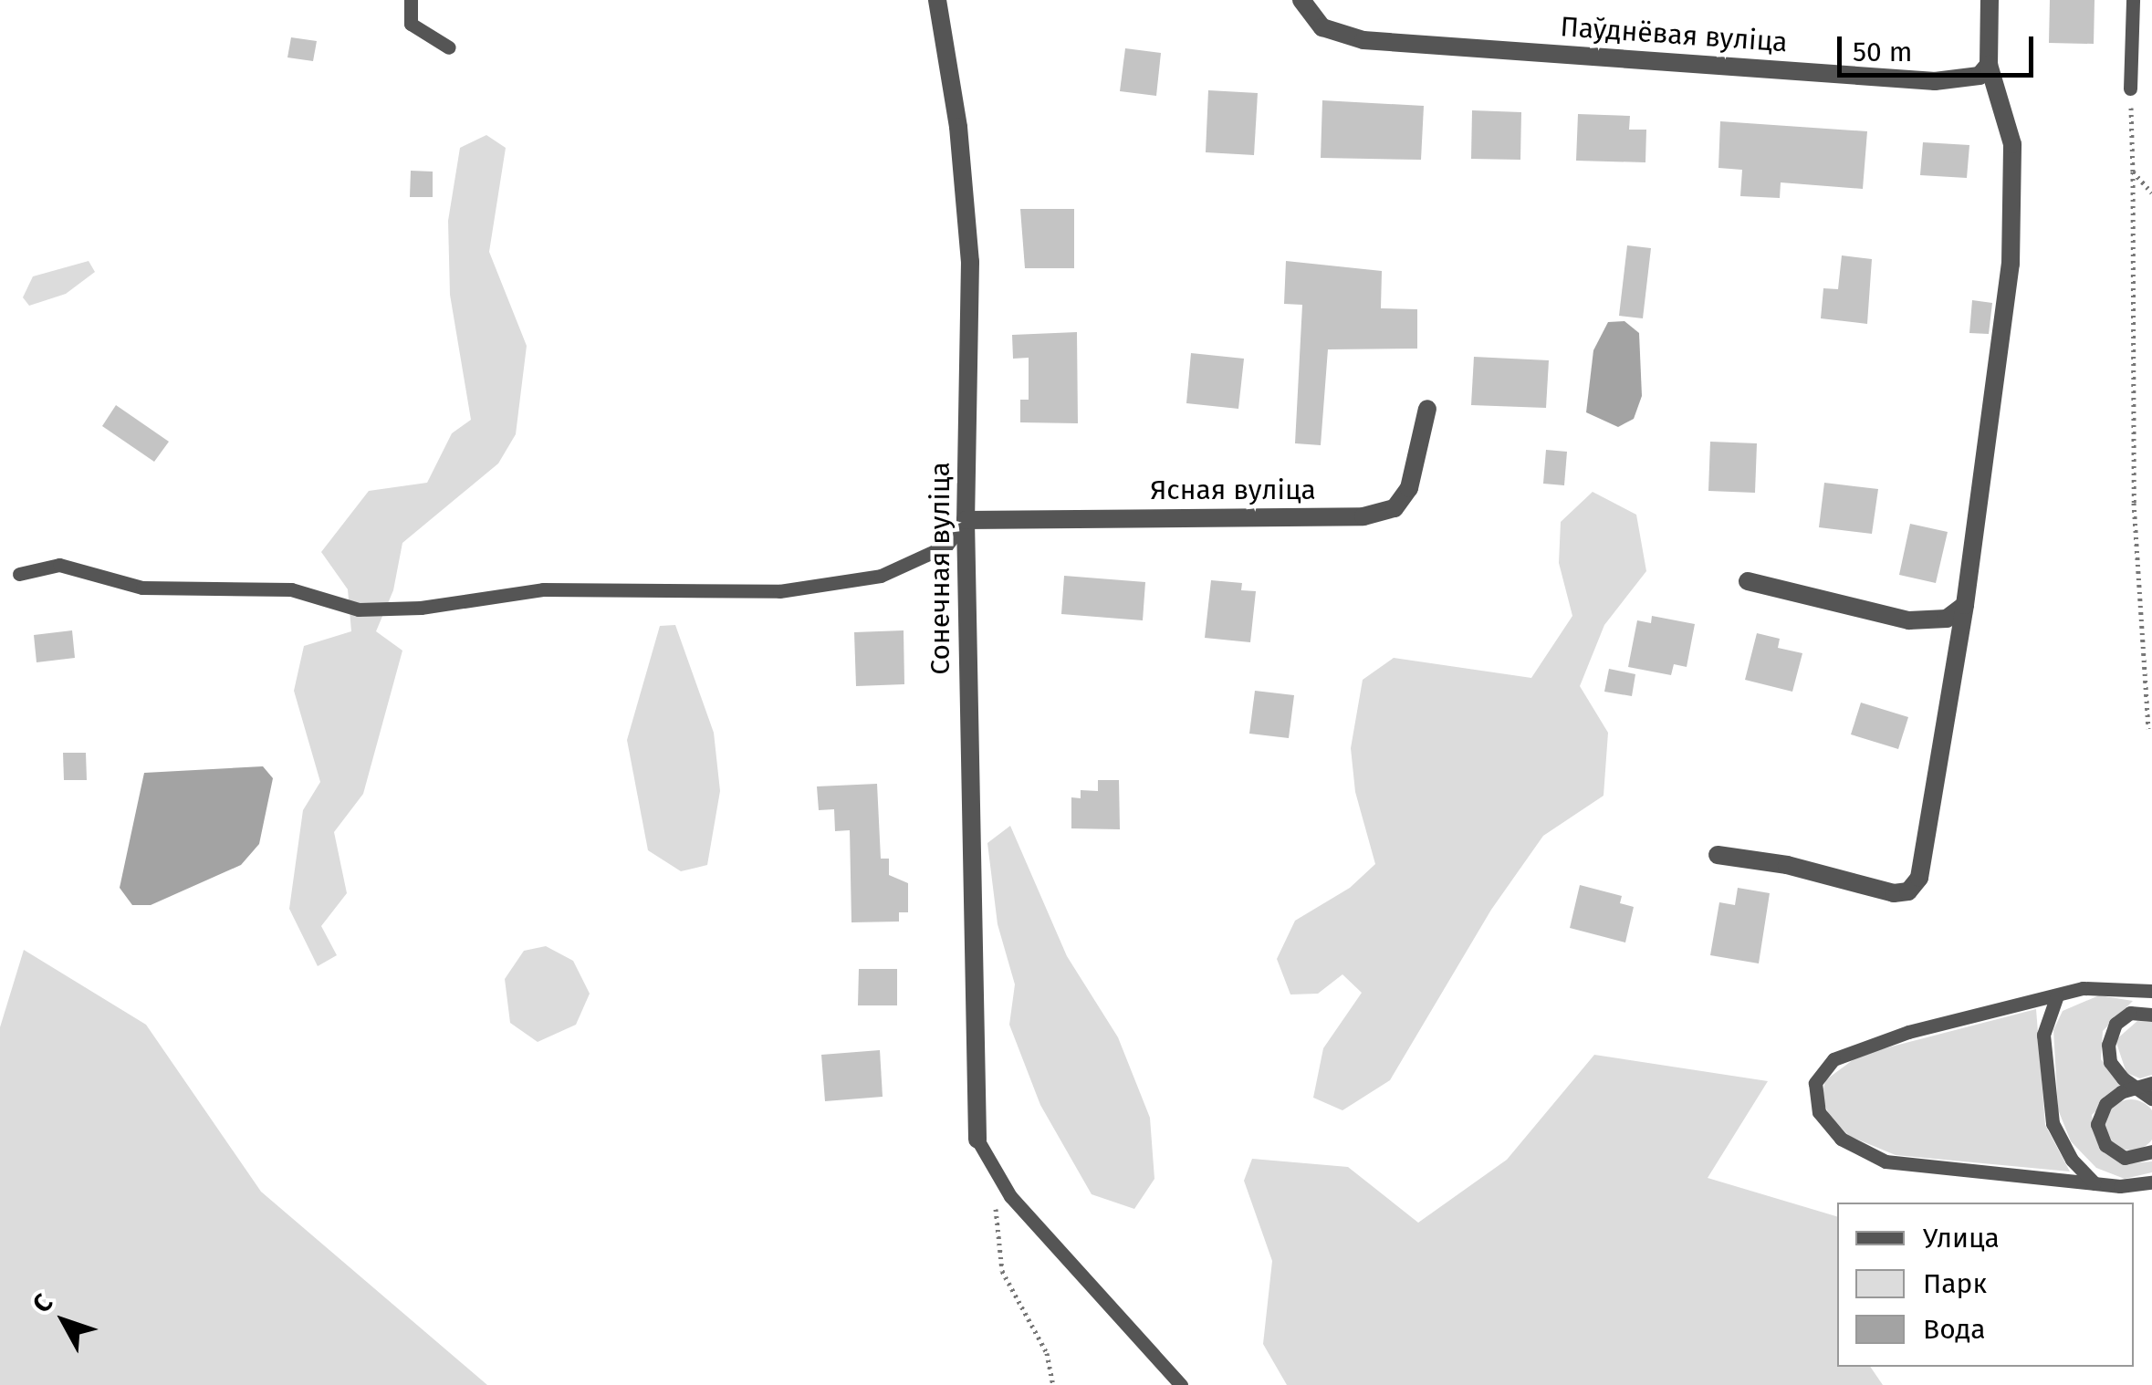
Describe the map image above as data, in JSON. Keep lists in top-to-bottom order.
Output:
{
  "streets": {
    "street": ["Паўднёвая вуліца", "Ясная вуліца", "Сонечная вуліца"]
  },
  "crossings": [
    ["Ясная вуліца", "Сонечная вуліца"]
  ],
  "legend": ["Улица", "Парк", "Вода"],
  "scale_bar": "50 m",
  "north": "top left"
}
